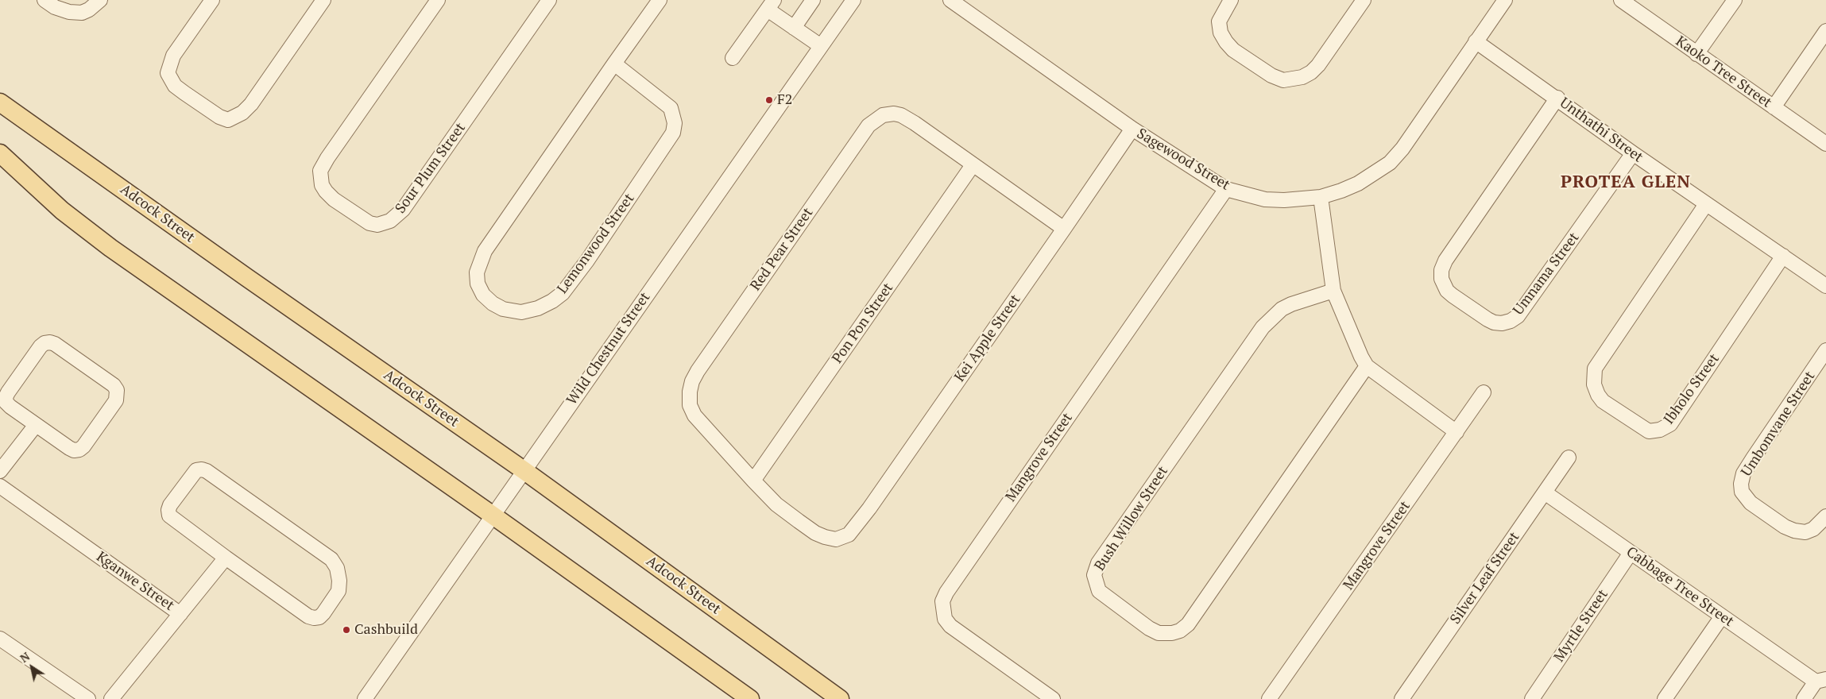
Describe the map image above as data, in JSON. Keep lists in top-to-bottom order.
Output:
{
  "streets": {
    "main road": ["Adcock Street"],
    "street": [
      "Kaoko Tree Street",
      "Unthathi Street",
      "Sagewood Street",
      "Sour Plum Street",
      "Lemonwood Street",
      "Red Pear Street",
      "Umnama Street",
      "Pon Pon Street",
      "Kei Apple Street",
      "Wild Chestnut Street",
      "Ibholo Street",
      "Umbomvane Street",
      "Mangrove Street",
      "Bush Willow Street",
      "Silver Leaf Street",
      "Kganwe Street",
      "Cabbage Tree Street",
      "Myrtle Street"
    ]
  },
  "crossings": [
    ["Unthathi Street", "Sagewood Street"],
    ["Unthathi Street", "Umnama Street"],
    ["Unthathi Street", "Ibholo Street"],
    ["Sagewood Street", "Kei Apple Street"],
    ["Sagewood Street", "Mangrove Street"],
    ["Adcock Street", "Wild Chestnut Street"],
    ["Red Pear Street", "Pon Pon Street"],
    ["Red Pear Street", "Kei Apple Street"],
    ["Silver Leaf Street", "Cabbage Tree Street"],
    ["Cabbage Tree Street", "Myrtle Street"]
  ],
  "districts": ["PROTEA GLEN"],
  "places": ["F2", "Cashbuild"],
  "north": "top left"
}
